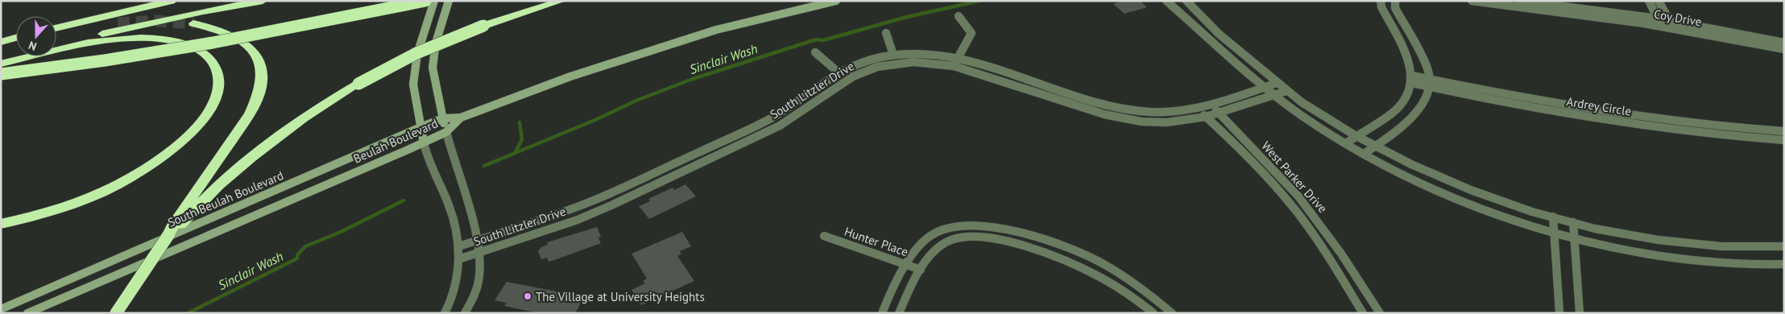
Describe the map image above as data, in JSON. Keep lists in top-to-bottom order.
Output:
{
  "streets": {
    "main road": ["Beulah Boulevard", "South Beulah Boulevard"],
    "street": [
      "Coy Drive",
      "South Litzler Drive",
      "Ardrey Circle",
      "West Parker Drive",
      "Hunter Place"
    ]
  },
  "crossings": [
    ["South Litzler Drive", "West Parker Drive"],
    ["Beulah Boulevard", "South Beulah Boulevard"]
  ],
  "water": ["Sinclair Wash"],
  "places": ["The Village at University Heights"],
  "north": "bottom"
}
